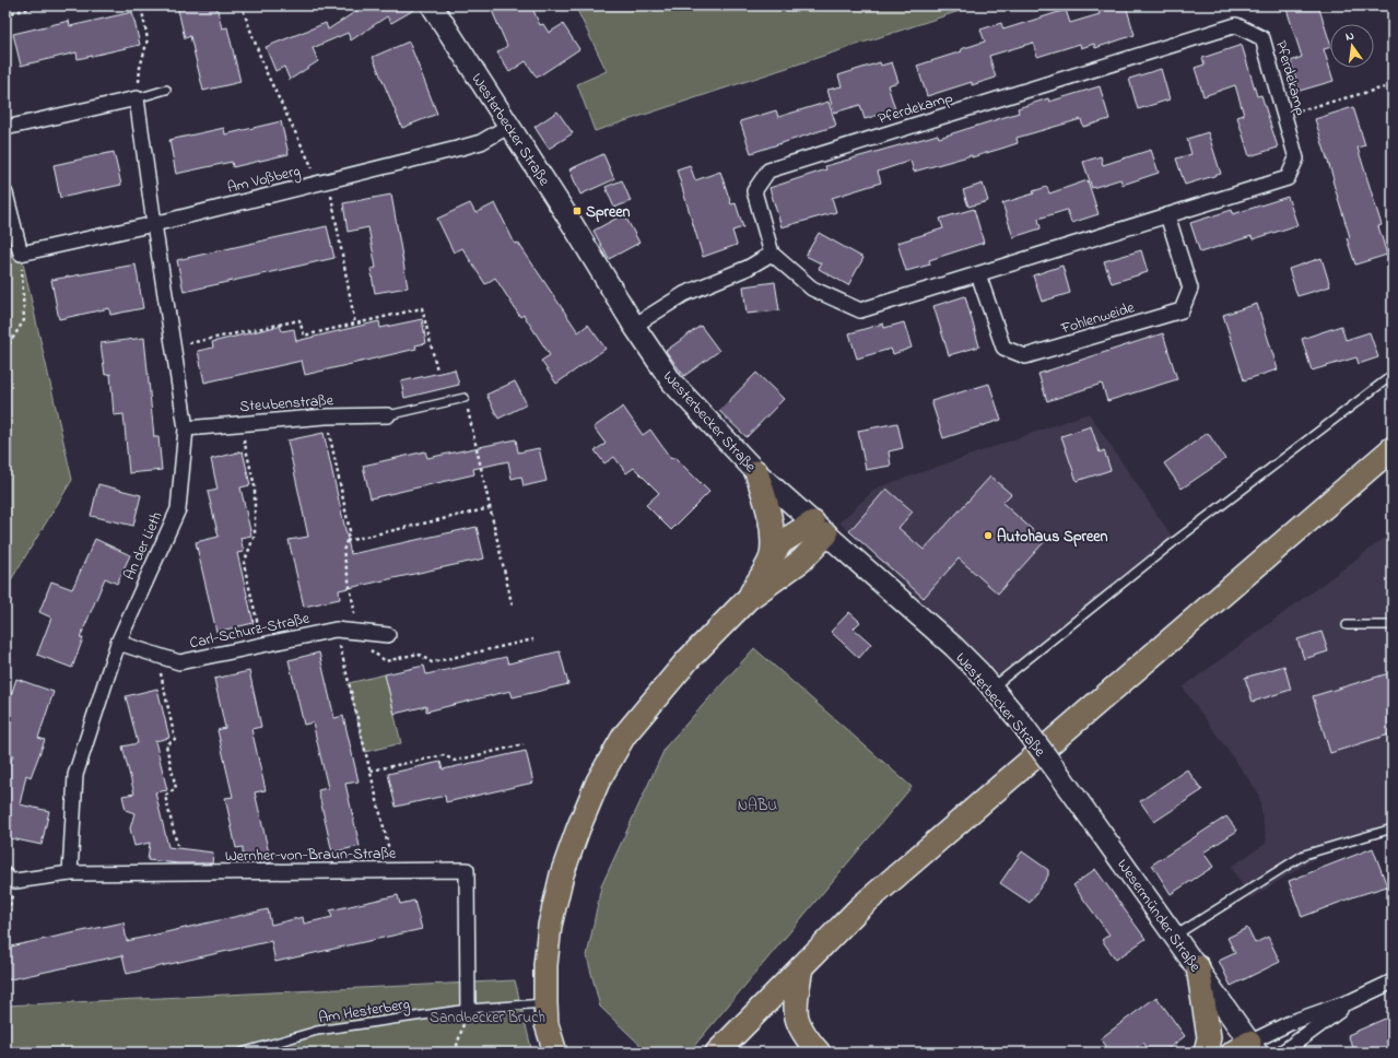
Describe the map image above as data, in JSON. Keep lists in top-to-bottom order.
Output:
{
  "streets": {
    "street": [
      "Pferdekamp",
      "Westerbecker Straße",
      "Am Voßberg",
      "Fohlenweide",
      "Steubenstraße",
      "An der Lieth",
      "Carl-Schurz-Straße",
      "Wernher-von-Braun-Straße",
      "Wesermünder Straße"
    ],
    "lane": ["Am Hesterberg"]
  },
  "crossings": [
    ["Pferdekamp", "Fohlenweide"],
    ["Westerbecker Straße", "Am Voßberg"],
    ["Westerbecker Straße", "Wesermünder Straße"],
    ["Am Voßberg", "An der Lieth"],
    ["Steubenstraße", "An der Lieth"],
    ["An der Lieth", "Carl-Schurz-Straße"],
    ["An der Lieth", "Wernher-von-Braun-Straße"],
    ["Wernher-von-Braun-Straße", "Am Hesterberg"]
  ],
  "parks": ["NABU", "Sandbecker Bruch"],
  "places": {
    "transit": ["Spreen"],
    "other": ["Autohaus Spreen"]
  },
  "north": "top"
}
